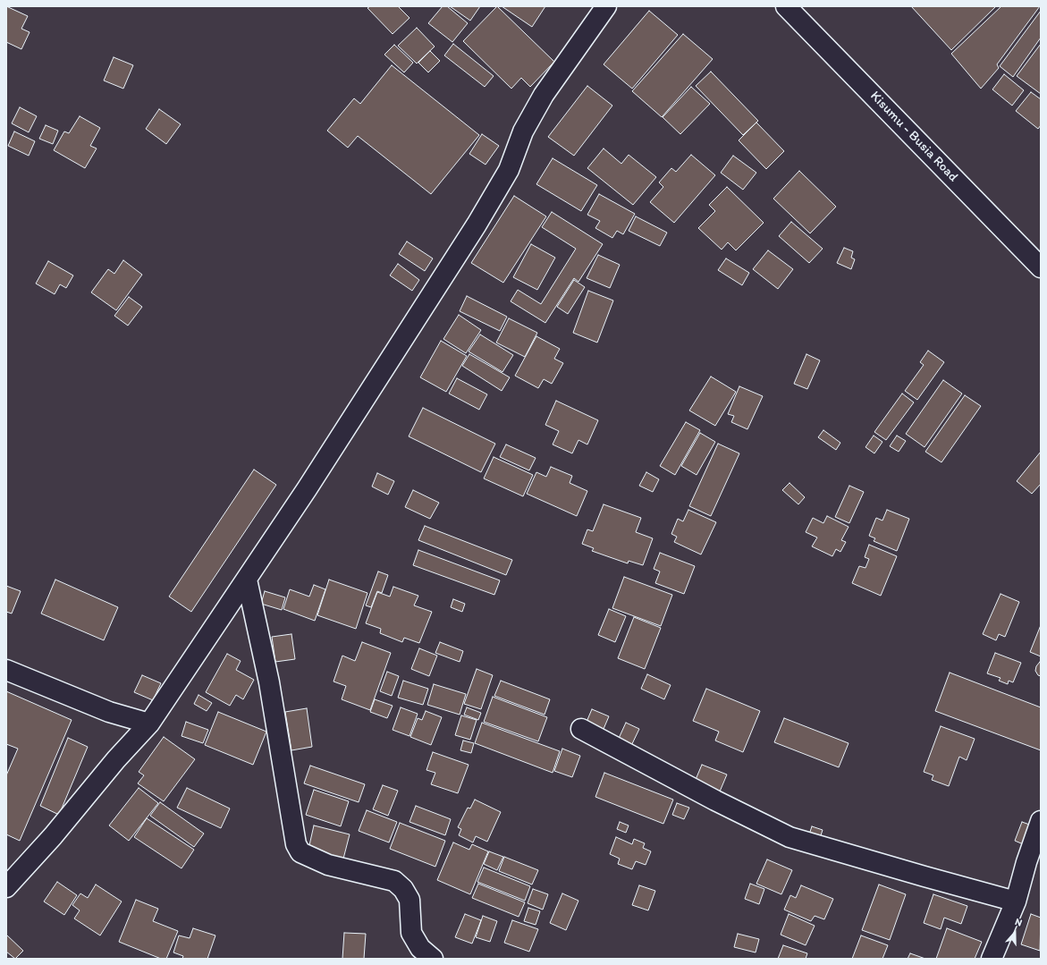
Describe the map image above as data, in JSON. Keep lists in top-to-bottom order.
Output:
{
  "streets": {
    "main road": ["Kisumu - Busia Road"]
  },
  "north": "top"
}
